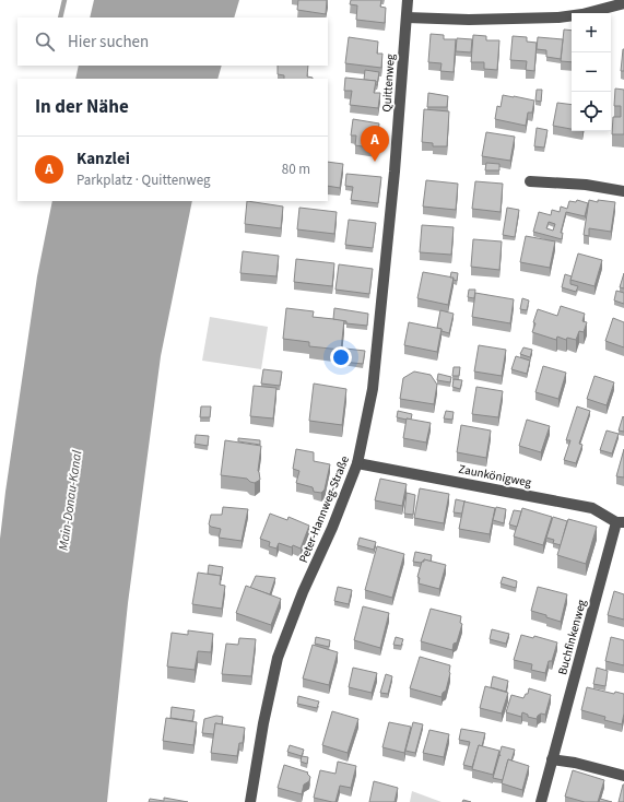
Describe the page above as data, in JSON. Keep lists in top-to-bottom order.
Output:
{
  "streets": {
    "street": [
      "Quittenweg",
      "Zaunkönigweg",
      "Peter-Hannweg-Straße",
      "Buchfinkenweg"
    ]
  },
  "crossings": [
    ["Quittenweg", "Peter-Hannweg-Straße"],
    ["Zaunkönigweg", "Peter-Hannweg-Straße"],
    ["Zaunkönigweg", "Buchfinkenweg"]
  ],
  "water": ["Main-Donau-Kanal"],
  "page": {
    "map_buttons": ["+", "−"],
    "search": "Hier suchen",
    "heading": "In der Nähe",
    "pins": "A",
    "list": [
      {
        "mark": "A",
        "name": "Kanzlei",
        "note": "Parkplatz · Quittenweg",
        "value": "80 m"
      }
    ]
  }
}
